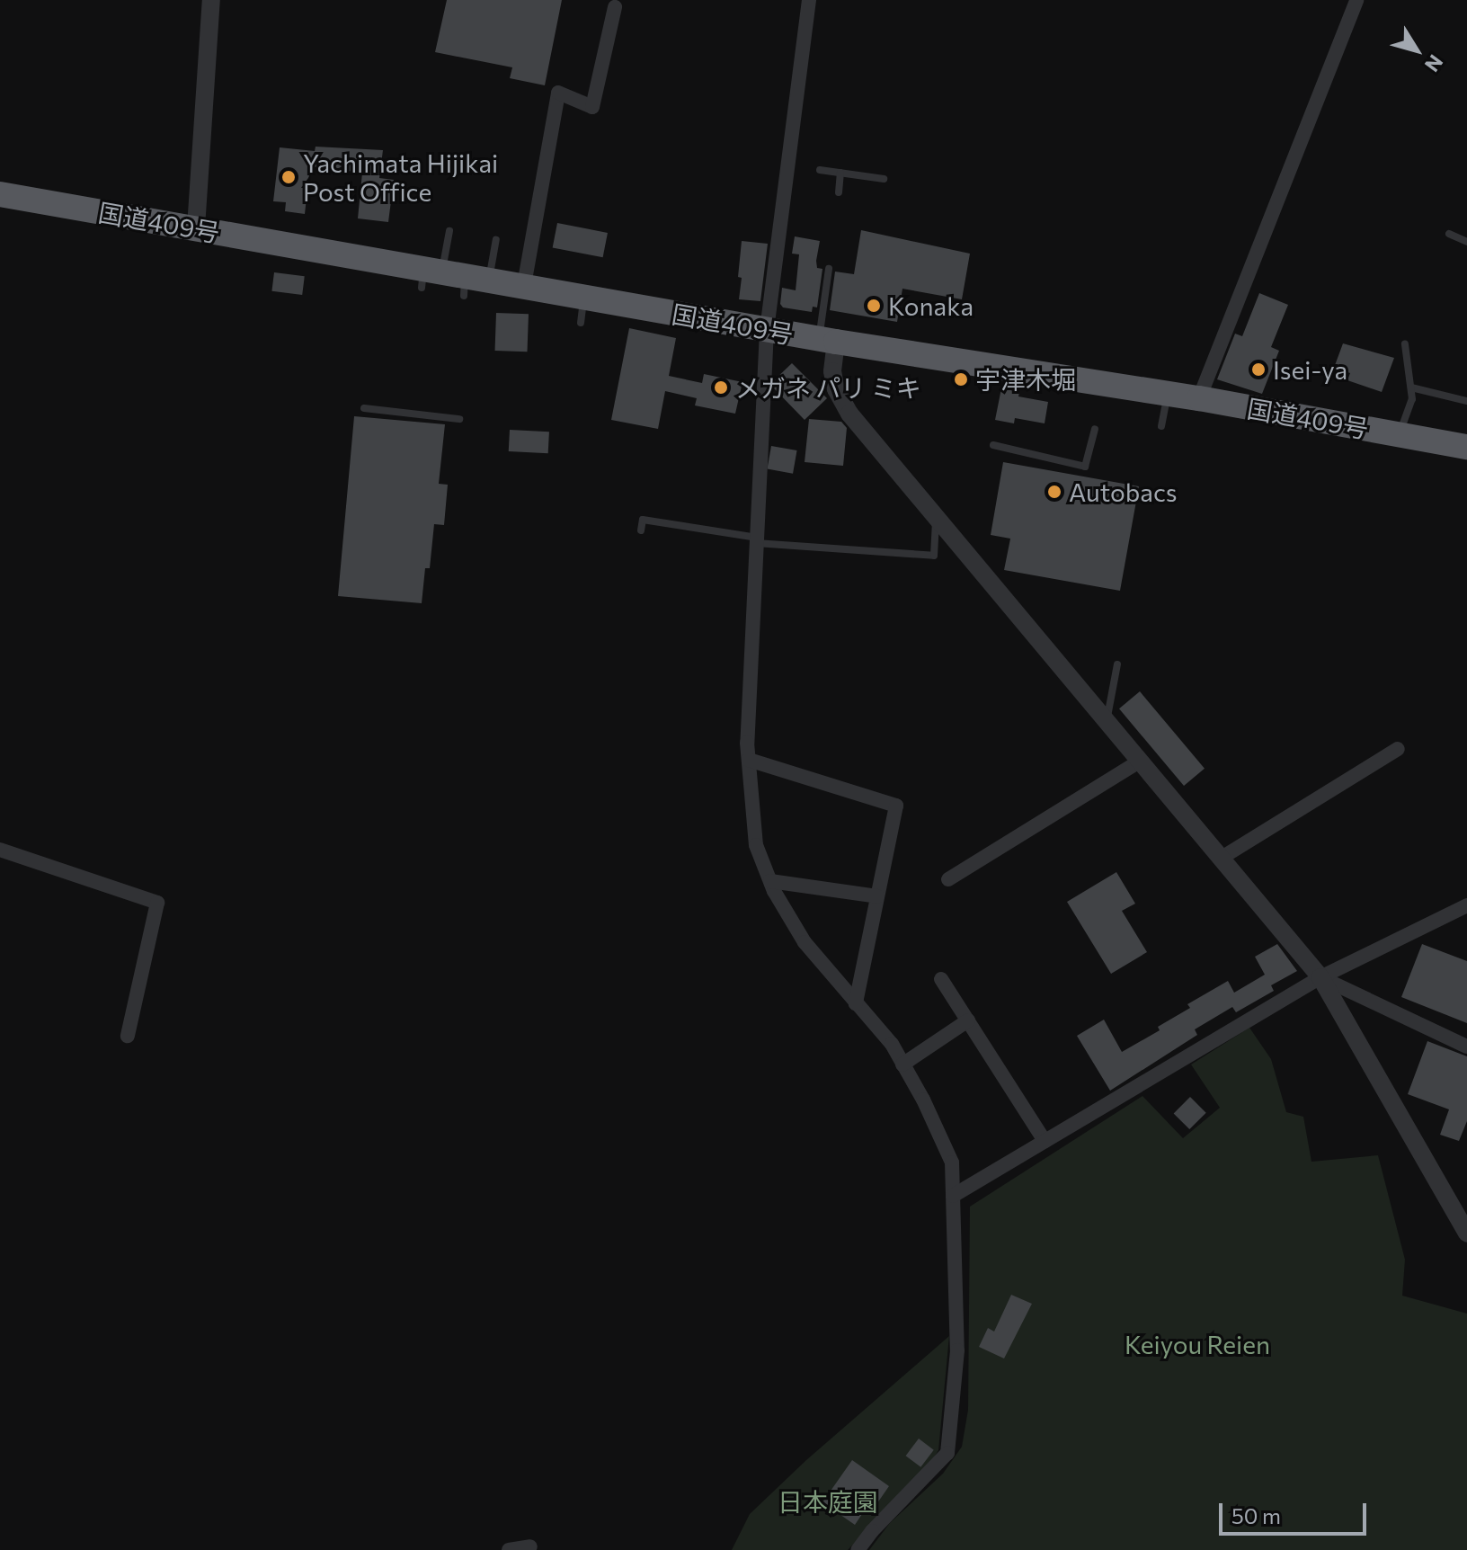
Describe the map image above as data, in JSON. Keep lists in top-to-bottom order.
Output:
{
  "streets": {
    "highway": ["国道409号"]
  },
  "parks": ["Keiyou Reien", "日本庭園"],
  "places": [
    "Yachimata Hijikai Post Office",
    "Konaka",
    "Isei-ya",
    "宇津木堀",
    "メガネ パリ ミキ",
    "Autobacs"
  ],
  "scale_bar": "50 m",
  "north": "bottom right"
}
